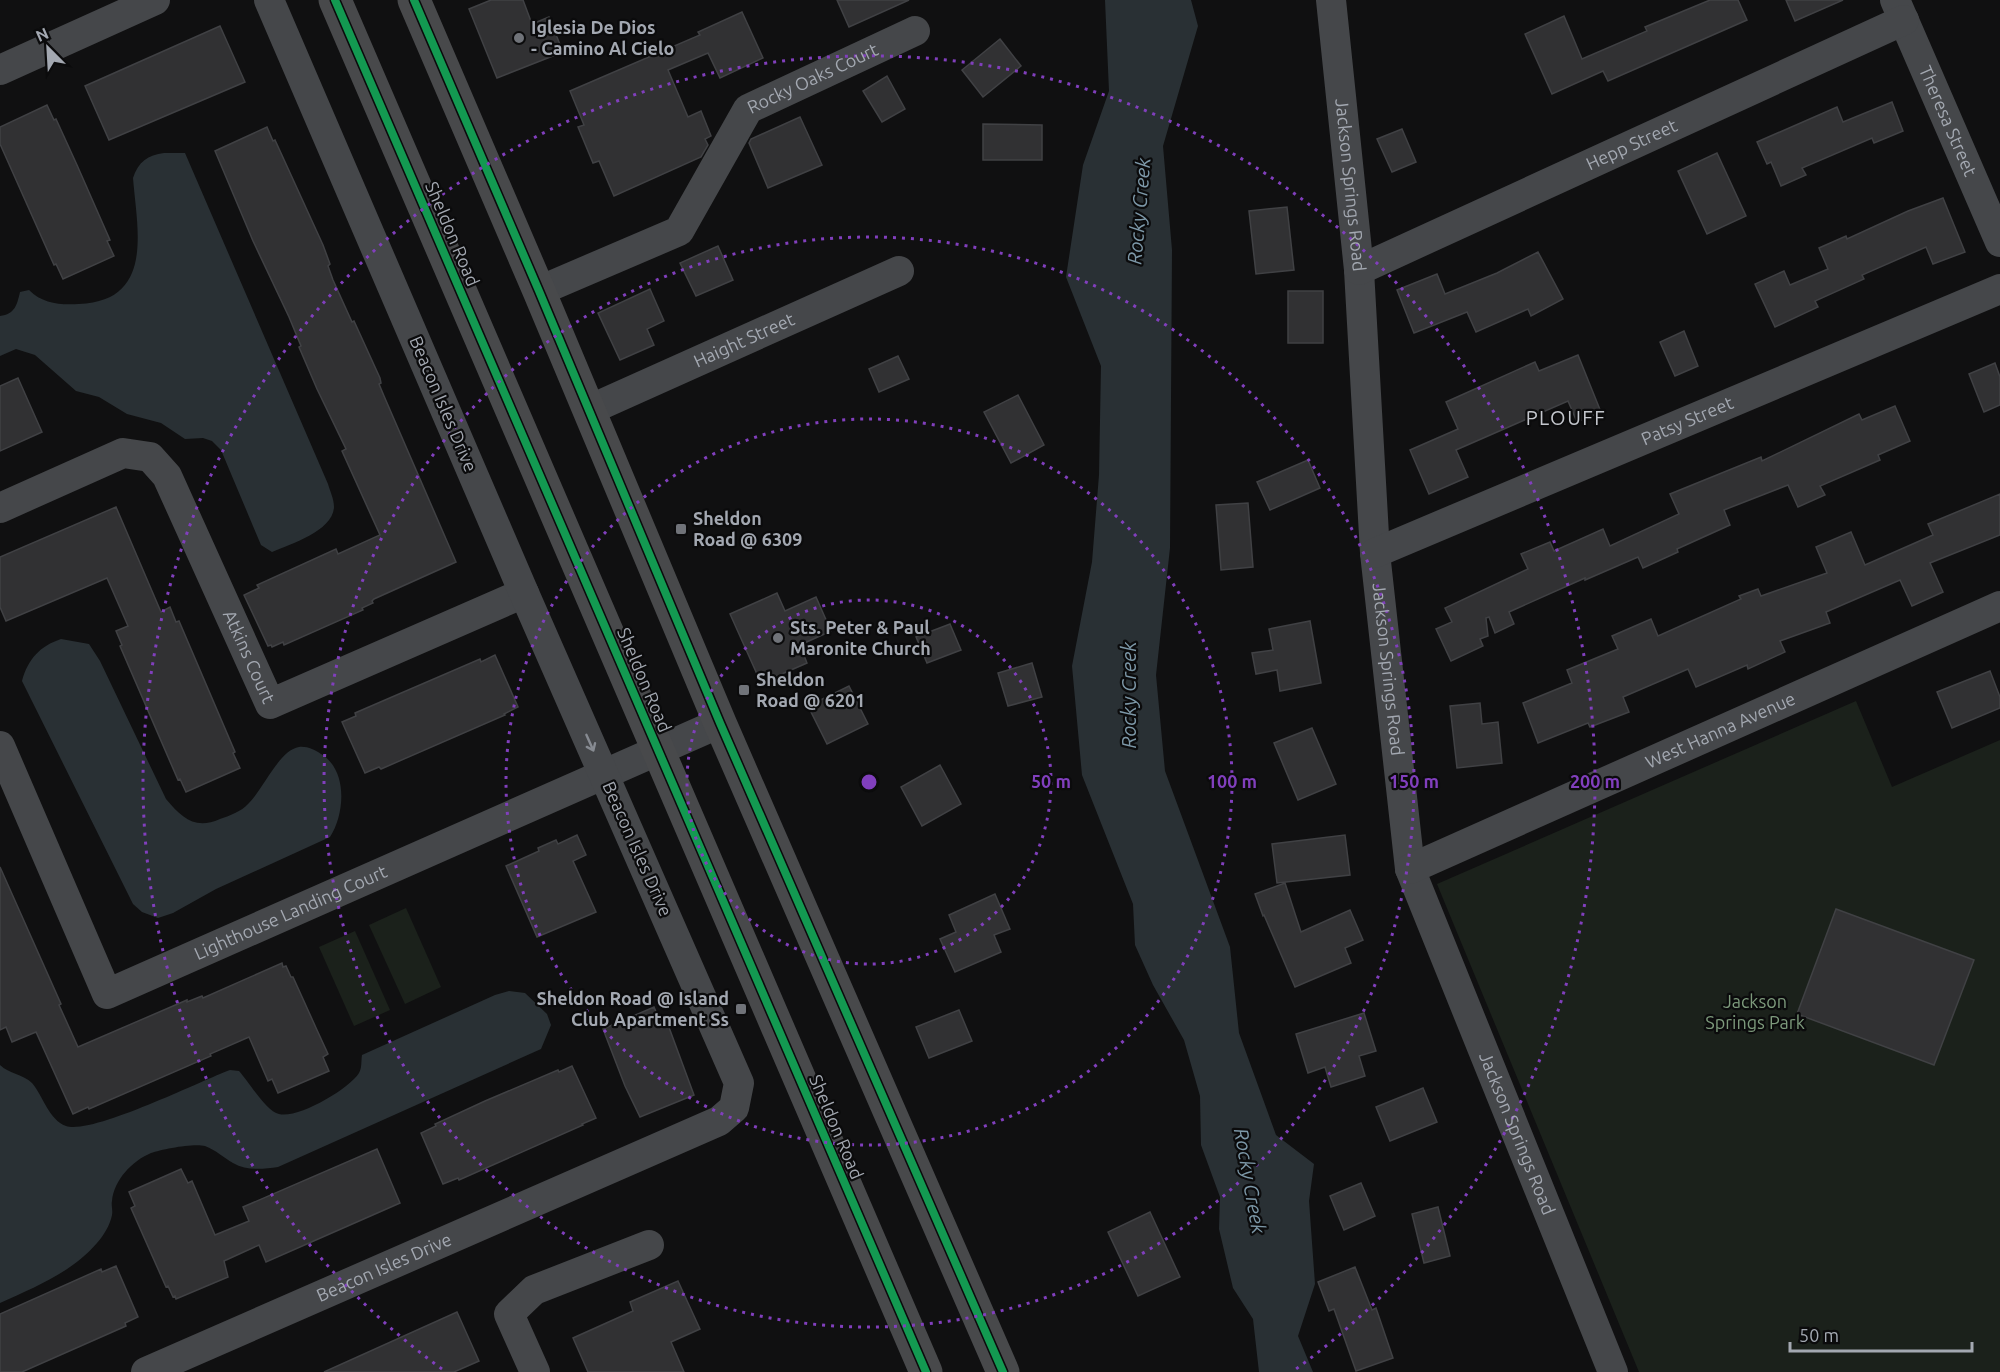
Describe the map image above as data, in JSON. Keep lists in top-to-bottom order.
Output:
{
  "streets": {
    "main road": ["Sheldon Road"],
    "street": [
      "Rocky Oaks Court",
      "Theresa Street",
      "Hepp Street",
      "Jackson Springs Road",
      "Haight Street",
      "Beacon Isles Drive",
      "Patsy Street",
      "Atkins Court",
      "West Hanna Avenue",
      "Lighthouse Landing Court"
    ]
  },
  "crossings": [
    ["Theresa Street", "Hepp Street"],
    ["Hepp Street", "Jackson Springs Road"],
    ["Jackson Springs Road", "Patsy Street"],
    ["Jackson Springs Road", "West Hanna Avenue"],
    ["Sheldon Road", "Lighthouse Landing Court"],
    ["Beacon Isles Drive", "Atkins Court"],
    ["Beacon Isles Drive", "Lighthouse Landing Court"]
  ],
  "districts": ["PLOUFF"],
  "water": ["Rocky Creek"],
  "parks": ["Jackson Springs Park"],
  "places": {
    "other": ["Iglesia De Dios - Camino Al Cielo", "Sts. Peter & Paul Maronite Church"],
    "transit": ["Sheldon Road @ 6309", "Sheldon Road @ 6201", "Sheldon Road @ Island Club Apartment Ss"]
  },
  "scale_bar": "50 m",
  "north": "top left",
  "rings": [
    "50 m",
    "100 m",
    "150 m",
    "200 m"
  ]
}
